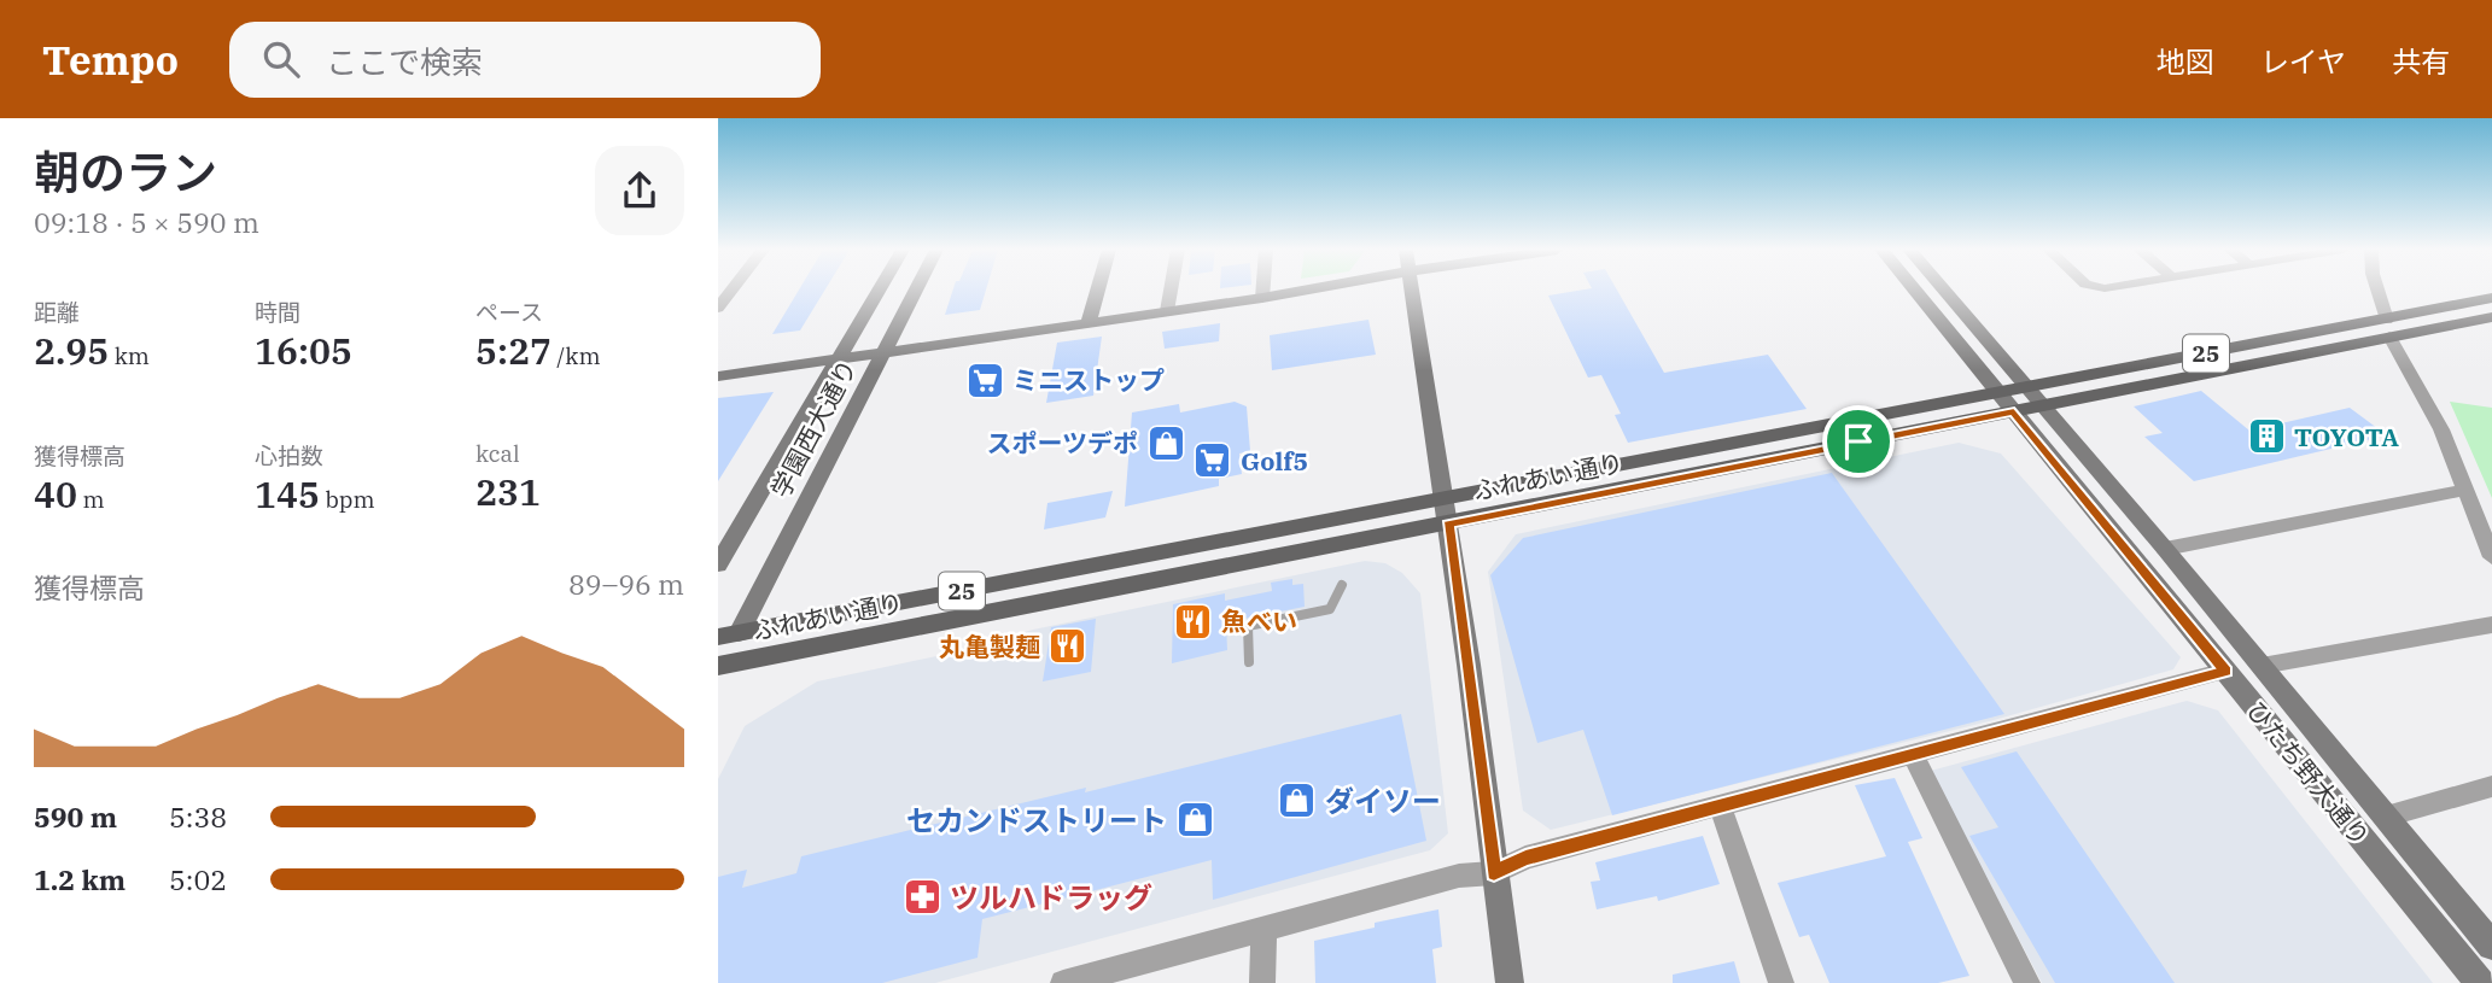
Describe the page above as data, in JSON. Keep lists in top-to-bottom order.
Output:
{
  "streets": {
    "main road": ["25", "ふれあい通り"],
    "street": ["学園西大通り", "ひたち野大通り"]
  },
  "crossings": [
    ["25", "ふれあい通り"],
    ["学園西大通り", "ふれあい通り"],
    ["ふれあい通り", "ひたち野大通り"]
  ],
  "places": {
    "supermarket": ["ミニストップ", "Golf5"],
    "building": ["TOYOTA"],
    "shop": ["スポーツデポ", "ダイソー", "セカンドストリート"],
    "restaurant": ["魚べい", "丸亀製麺"],
    "pharmacy": ["ツルハドラッグ"]
  },
  "page": {
    "header": "Tempo",
    "search": "ここで検索",
    "nav": ["地図", "レイヤ", "共有"],
    "heading": ["朝のラン", "09:18 · 5 × 590 m"],
    "stats": [
      ["距離", "2.95 km"],
      ["時間", "16:05"],
      ["ペース", "5:27 /km"],
      ["獲得標高", "40 m"],
      ["心拍数", "145 bpm"],
      ["kcal", "231"]
    ],
    "chart": ["獲得標高", "89–96 m"],
    "list": [
      {
        "name": "590 m",
        "note": "5:38"
      },
      {
        "name": "1.2 km",
        "note": "5:02"
      }
    ]
  }
}
